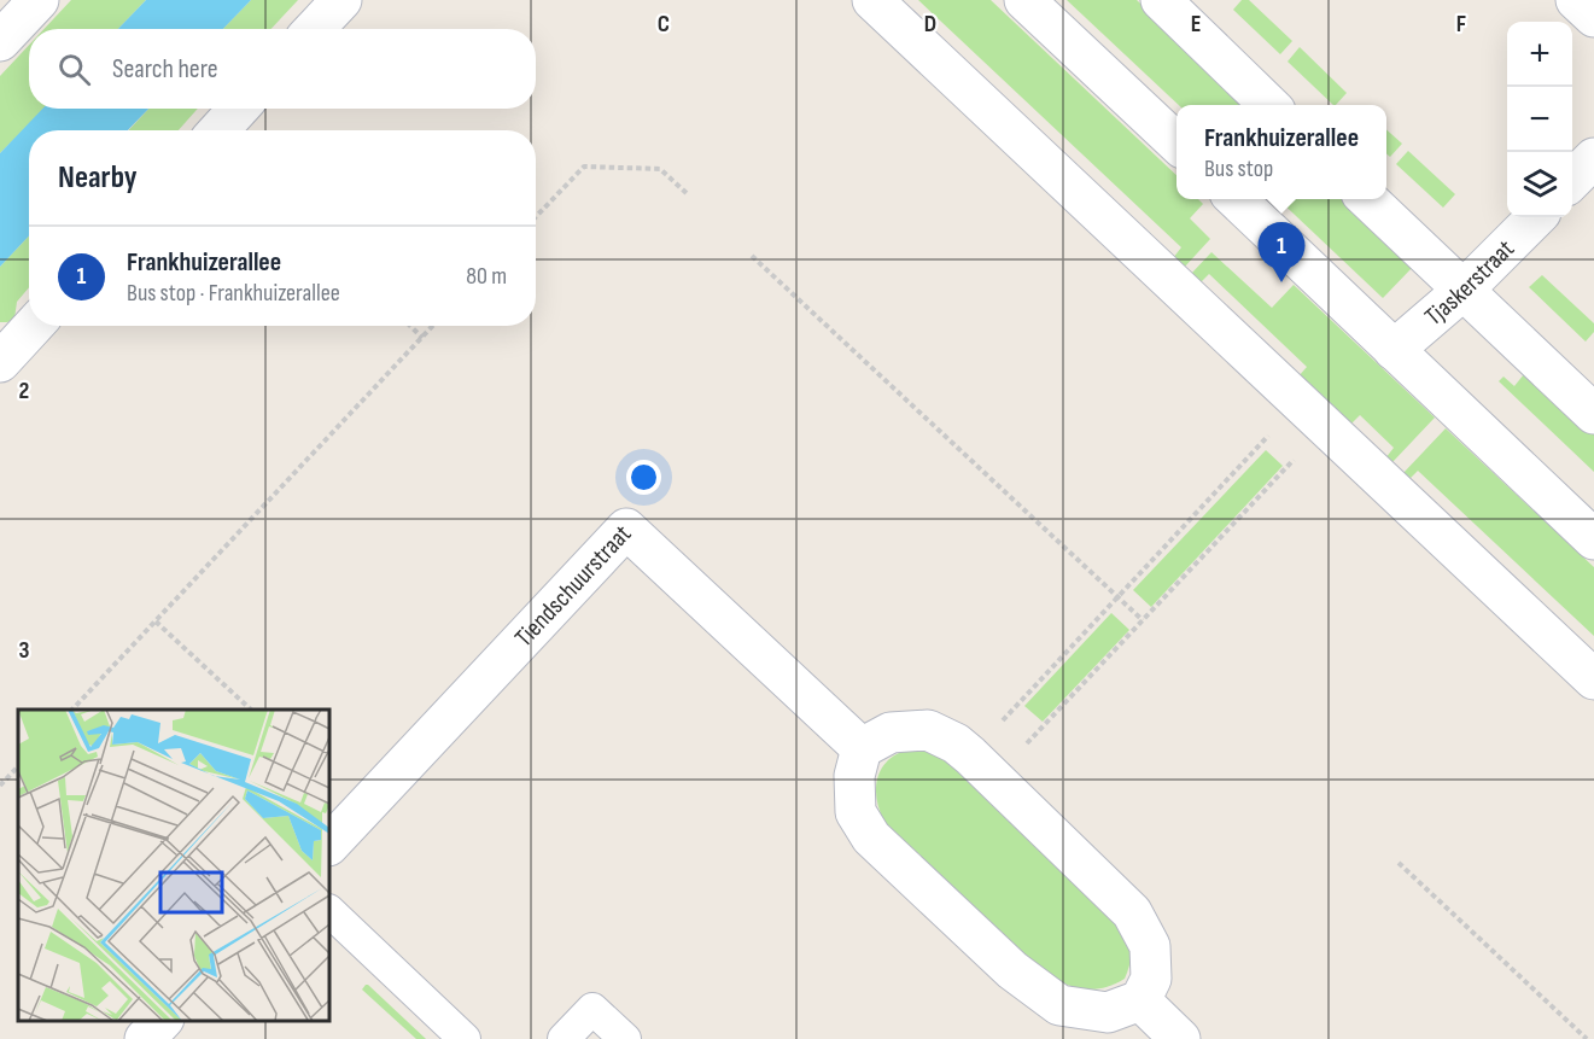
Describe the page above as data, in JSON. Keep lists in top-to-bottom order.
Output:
{
  "streets": {
    "street": ["Tjaskerstraat", "Tiendschuurstraat"]
  },
  "page": {
    "map_buttons": ["+", "−"],
    "search": "Search here",
    "popup": ["Frankhuizerallee", "Bus stop"],
    "heading": "Nearby",
    "pins": "1",
    "list": [
      {
        "mark": "1",
        "name": "Frankhuizerallee",
        "note": "Bus stop · Frankhuizerallee",
        "value": "80 m"
      }
    ]
  },
  "grid": {
    "columns": [
      "C",
      "D",
      "E",
      "F"
    ],
    "rows": ["2", "3"]
  }
}
